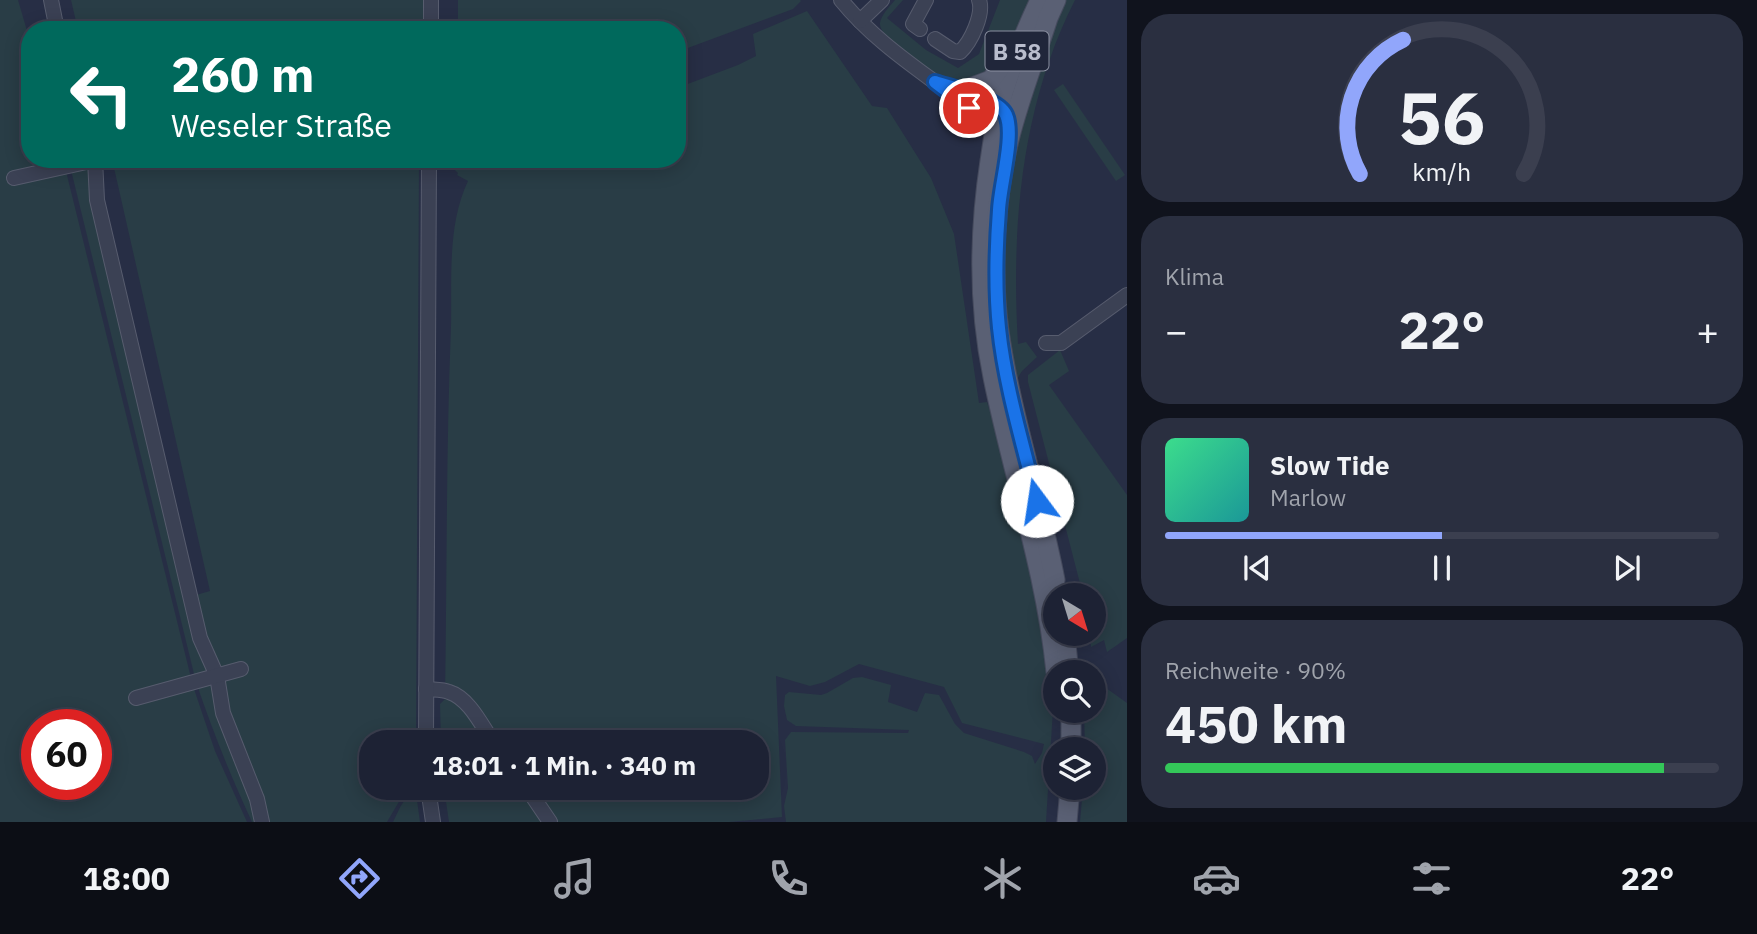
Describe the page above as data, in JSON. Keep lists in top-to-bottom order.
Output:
{
  "streets": {
    "main road": ["B 58"]
  },
  "north": "bottom right",
  "page": {
    "turn": ["260 m", "Weseler Straße"],
    "tile": [
      "Klima",
      ["Reichweite · 90%", "450 km"]
    ],
    "heat": ["−", "22°", "+"],
    "song": ["Slow Tide", "Marlow"],
    "limit": "60",
    "trip": "18:01 · 1 Min. · 340 m",
    "tabs": ["18:00", "22°"],
    "gauge": ["56", "km/h"]
  }
}
